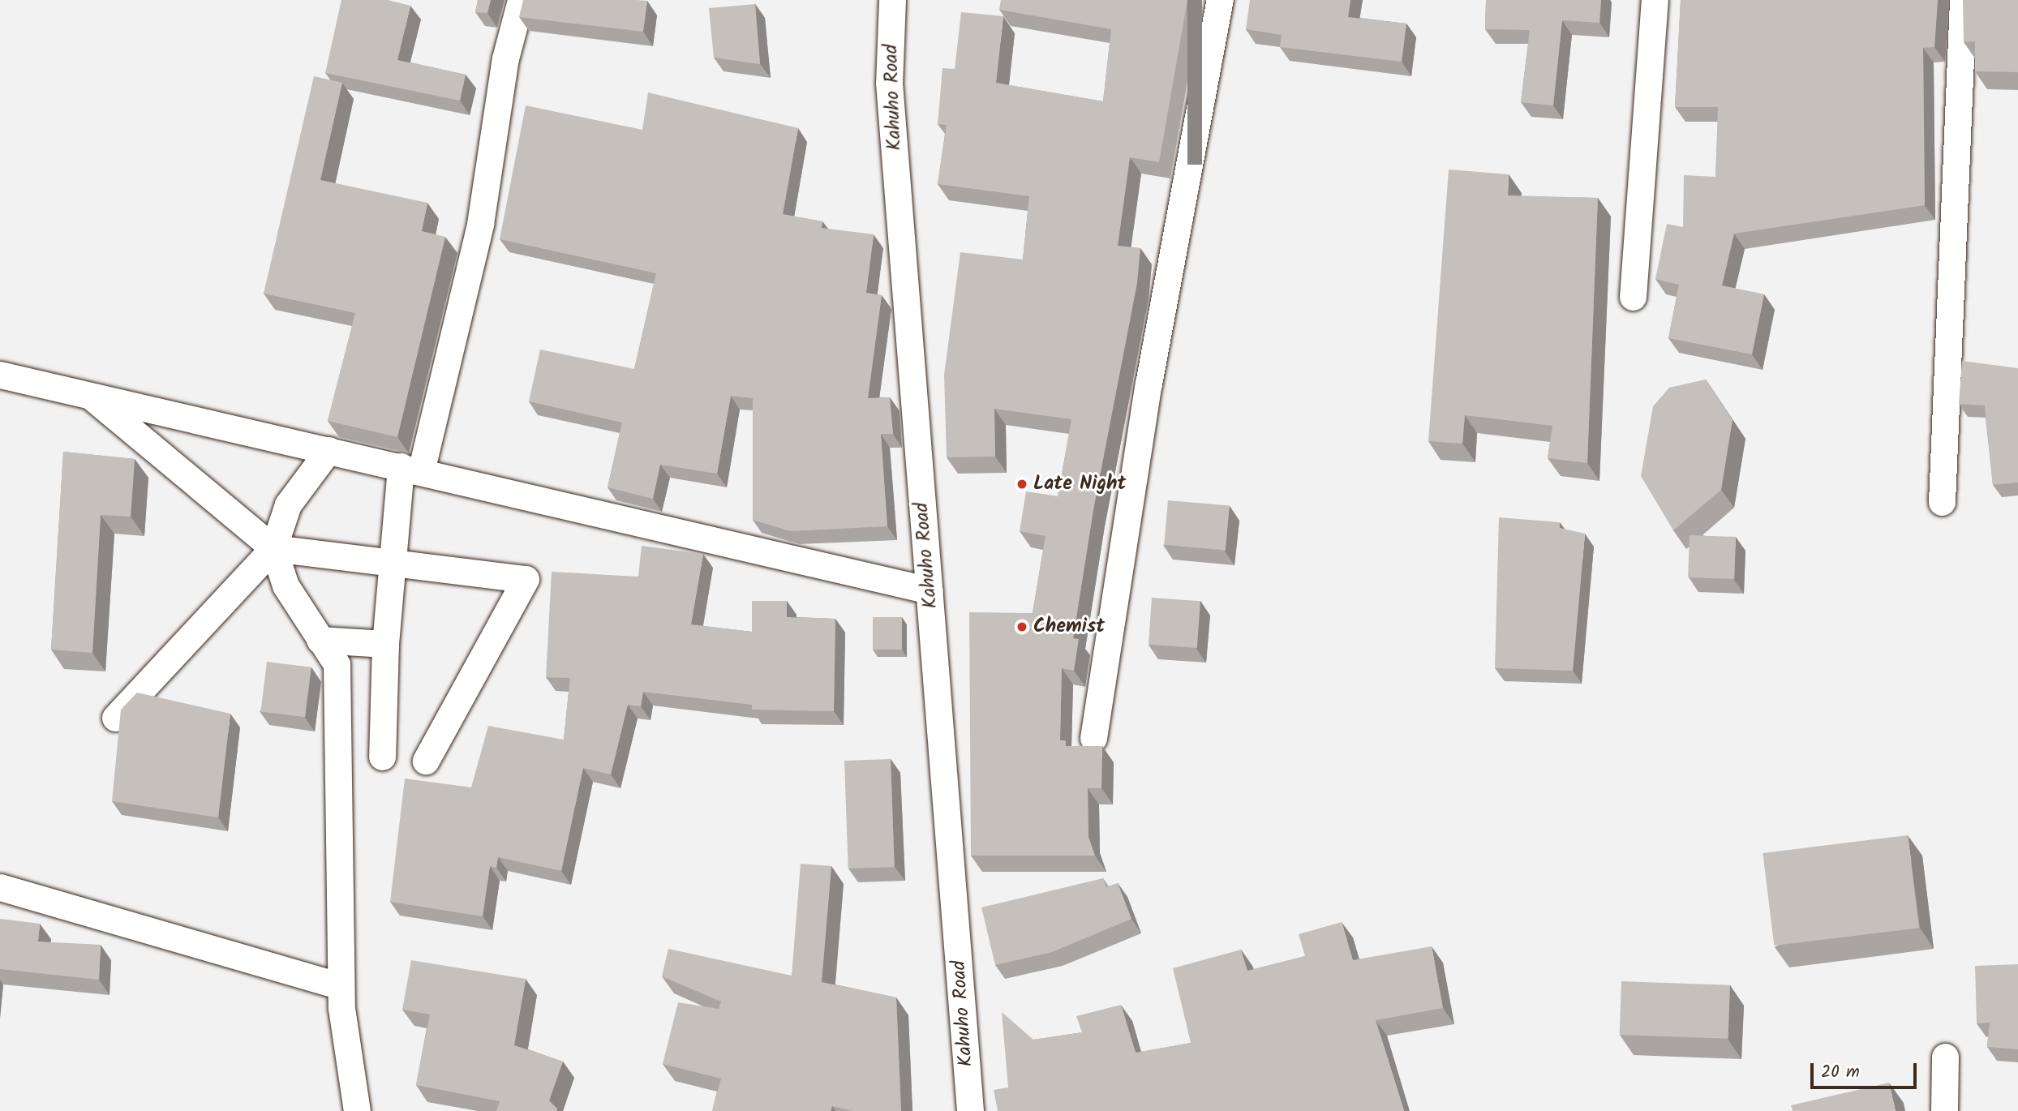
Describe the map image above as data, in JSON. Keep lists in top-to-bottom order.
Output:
{
  "streets": {
    "street": ["Kahuho Road"]
  },
  "places": ["Late Night", "Chemist"],
  "scale_bar": "20 m"
}
